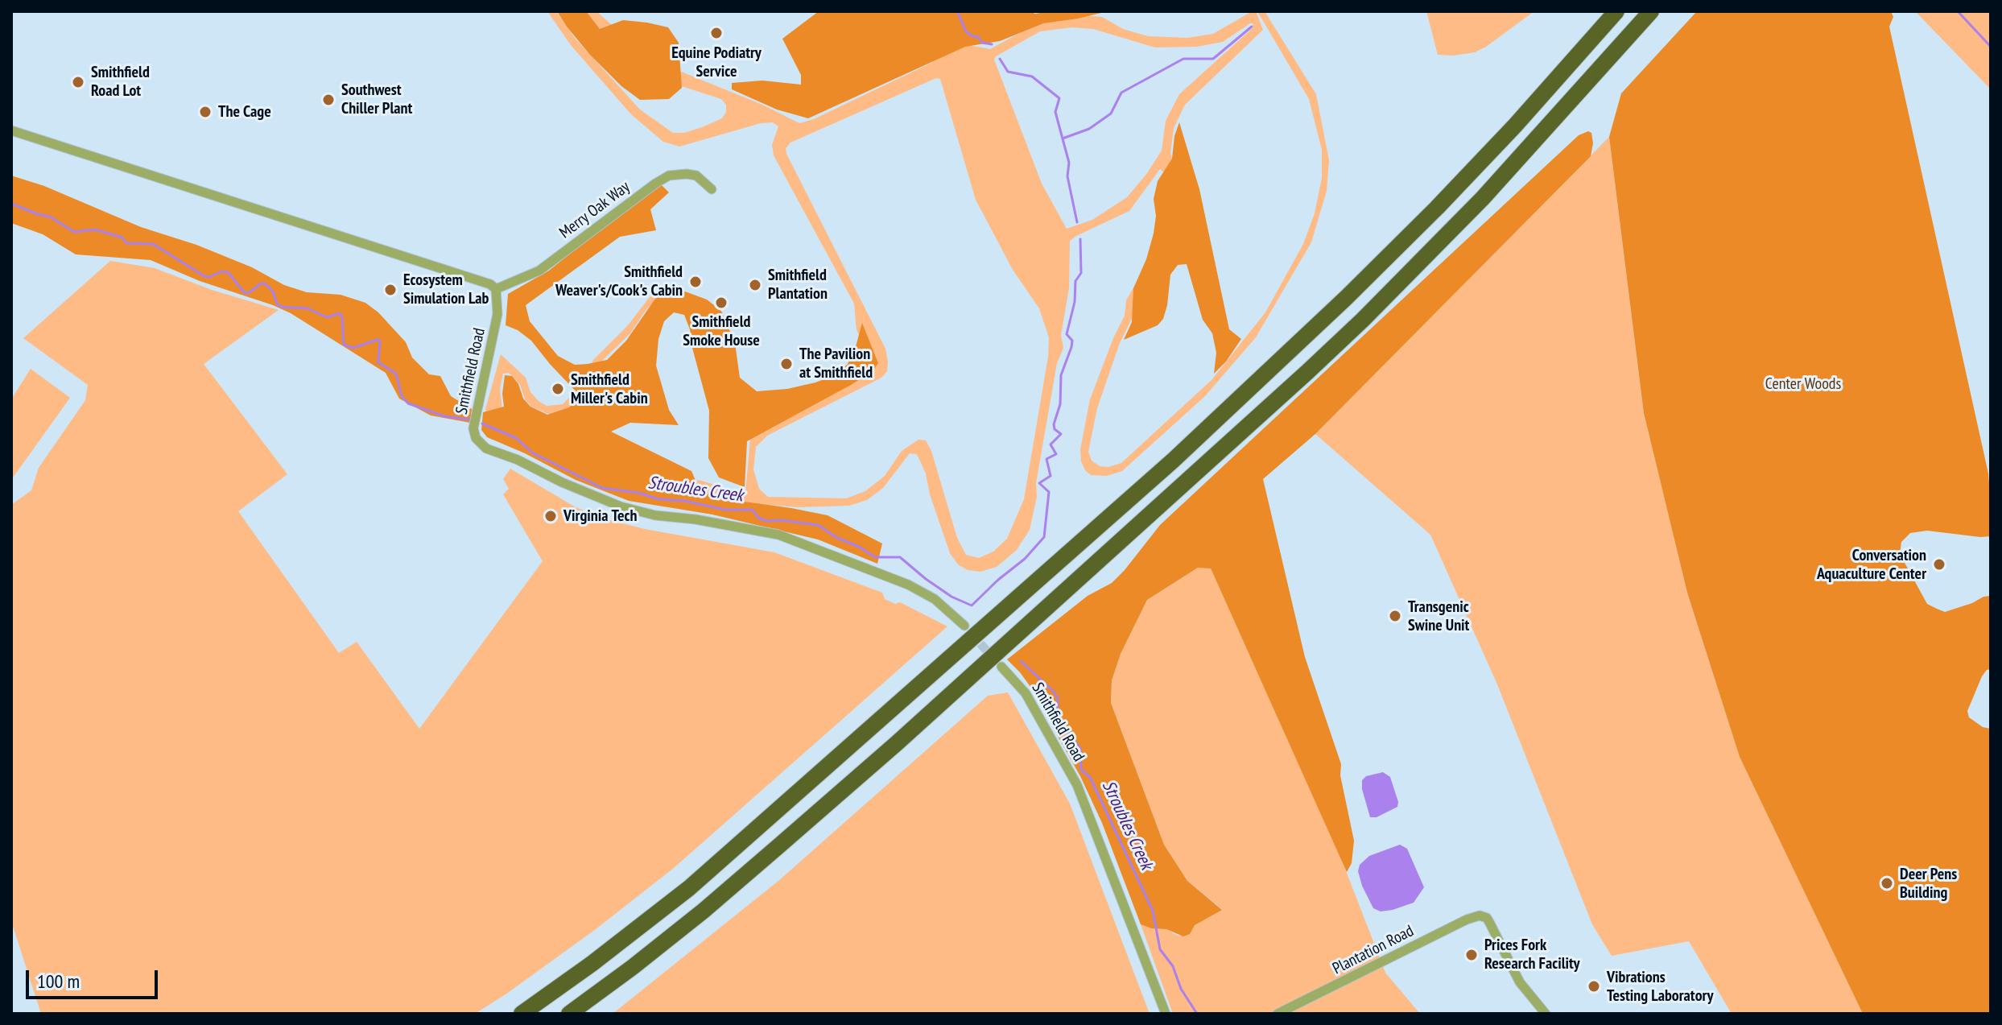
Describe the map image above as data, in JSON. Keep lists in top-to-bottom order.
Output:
{
  "streets": {
    "street": ["Merry Oak Way", "Smithfield Road", "Plantation Road"]
  },
  "crossings": [
    ["Merry Oak Way", "Smithfield Road"]
  ],
  "water": ["Stroubles Creek"],
  "parks": ["Center Woods"],
  "places": [
    "Equine Podiatry Service",
    "Smithfield Road Lot",
    "Southwest Chiller Plant",
    "The Cage",
    "Smithfield Weaver's/Cook's Cabin",
    "Smithfield Plantation",
    "Ecosystem Simulation Lab",
    "Smithfield Smoke House",
    "The Pavilion at Smithfield",
    "Smithfield Miller's Cabin",
    "Virginia Tech",
    "Conversation Aquaculture Center",
    "Transgenic Swine Unit",
    "Deer Pens Building",
    "Prices Fork Research Facility",
    "Vibrations Testing Laboratory"
  ],
  "scale_bar": "100 m"
}
